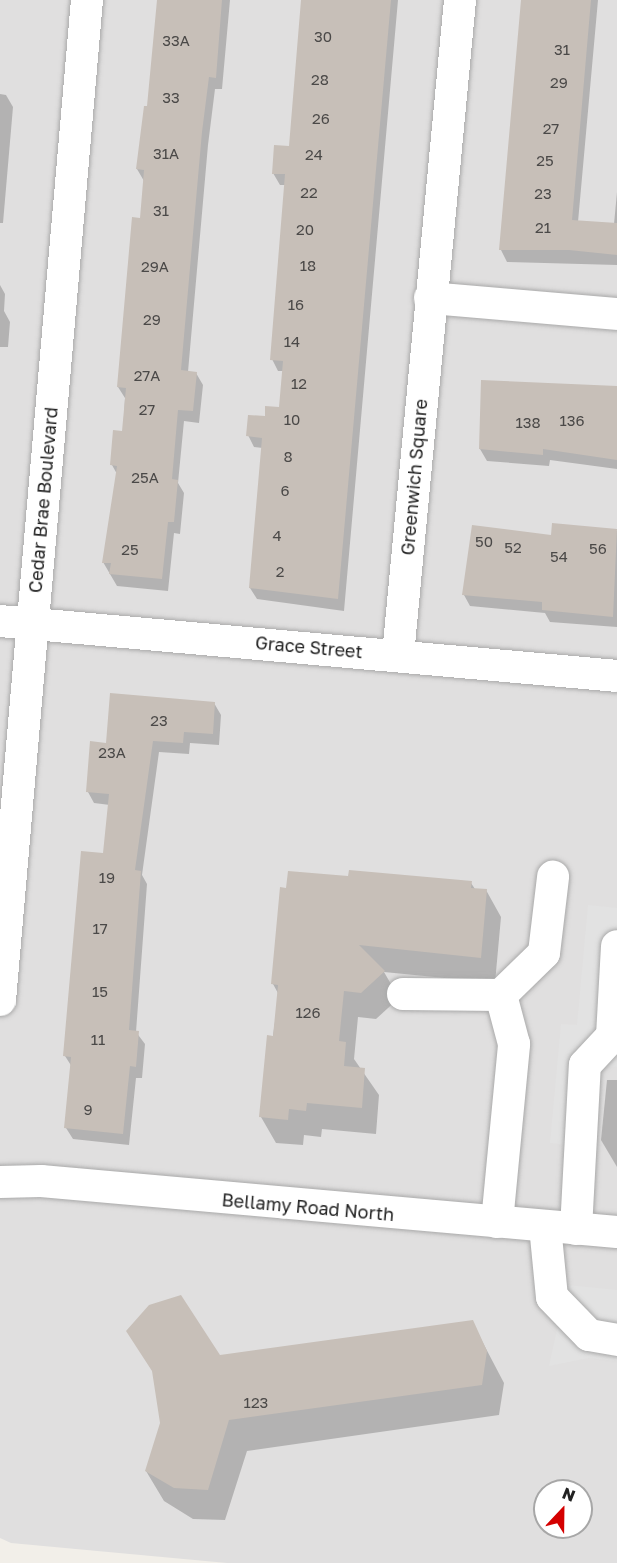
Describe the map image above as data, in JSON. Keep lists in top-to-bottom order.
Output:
{
  "streets": {
    "street": [
      "Greenwich Square",
      "Cedar Brae Boulevard",
      "Grace Street",
      "Bellamy Road North"
    ]
  },
  "crossings": [
    ["Greenwich Square", "Grace Street"],
    ["Cedar Brae Boulevard", "Grace Street"]
  ],
  "house_numbers": [
    "30",
    "33A",
    "31",
    "28",
    "29",
    "33",
    "26",
    "27",
    "31A",
    "24",
    "25",
    "22",
    "23",
    "31",
    "21",
    "20",
    "18",
    "29A",
    "16",
    "29",
    "14",
    "27A",
    "12",
    "27",
    "10",
    "136",
    "138",
    "8",
    "25A",
    "6",
    "4",
    "50",
    "52",
    "56",
    "25",
    "54",
    "2",
    "23",
    "23A",
    "19",
    "17",
    "15",
    "126",
    "11",
    "9",
    "123"
  ],
  "north": "top"
}
